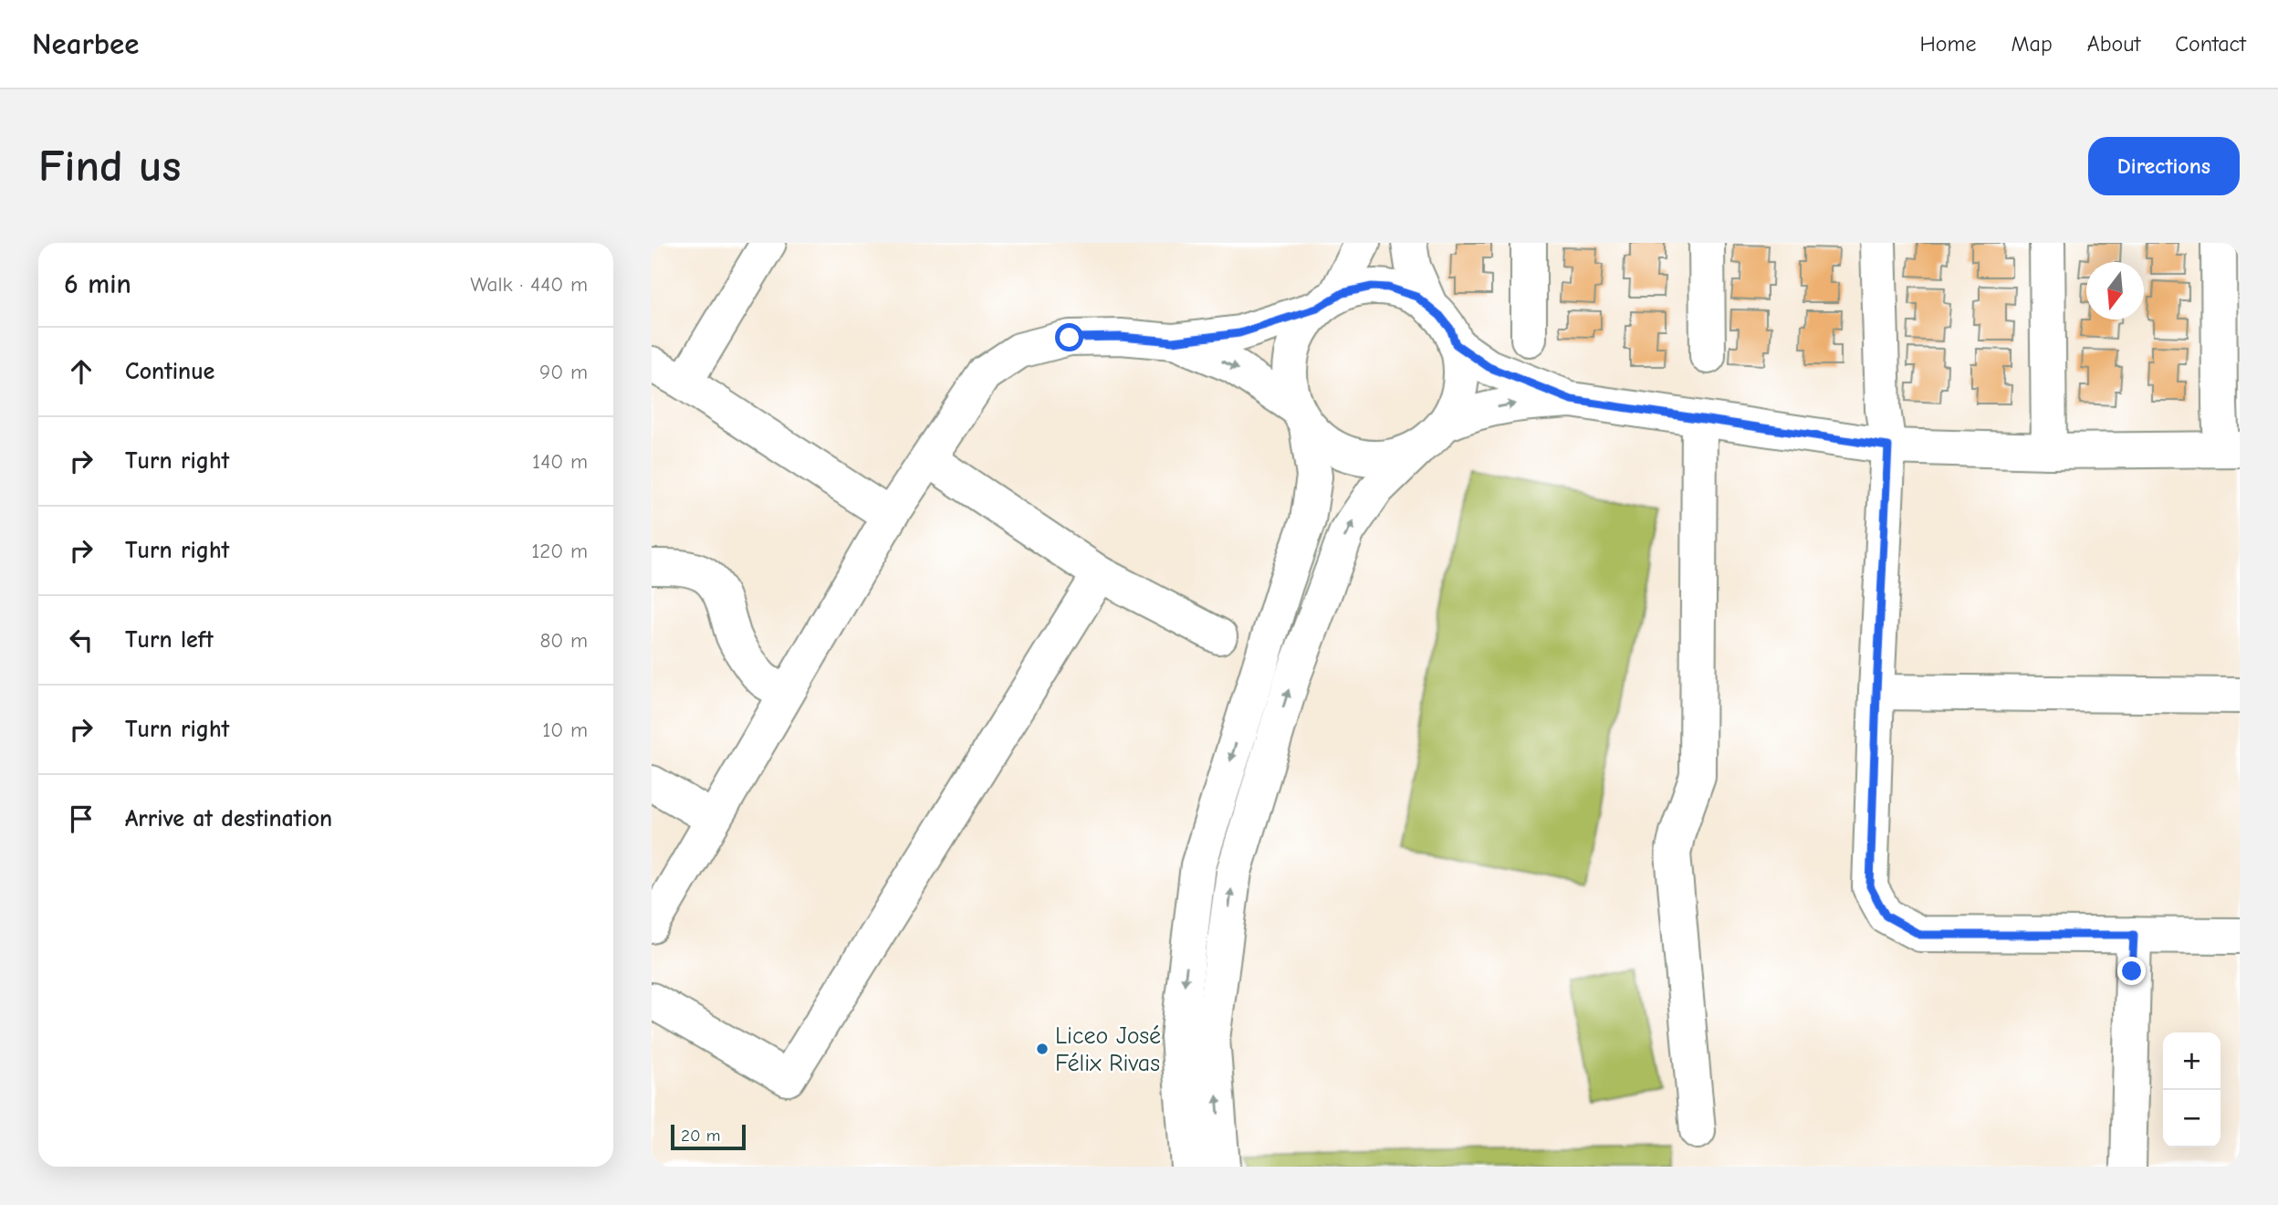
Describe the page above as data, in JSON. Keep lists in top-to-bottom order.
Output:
{
  "places": ["Liceo José Félix Rivas"],
  "scale_bar": "20 m",
  "north": "bottom",
  "page": {
    "header": "Nearbee",
    "nav": [
      "Home",
      "Map",
      "About",
      "Contact"
    ],
    "buttons": "Directions",
    "title": "Find us",
    "heading": ["6 min", "Walk · 440 m"],
    "list": [
      ["Continue", "90 m"],
      ["Turn right", "140 m"],
      ["Turn right", "120 m"],
      ["Turn left", "80 m"],
      ["Turn right", "10 m"],
      "Arrive at destination"
    ],
    "map_buttons": ["+", "−"],
    "scale": "20 m"
  }
}
